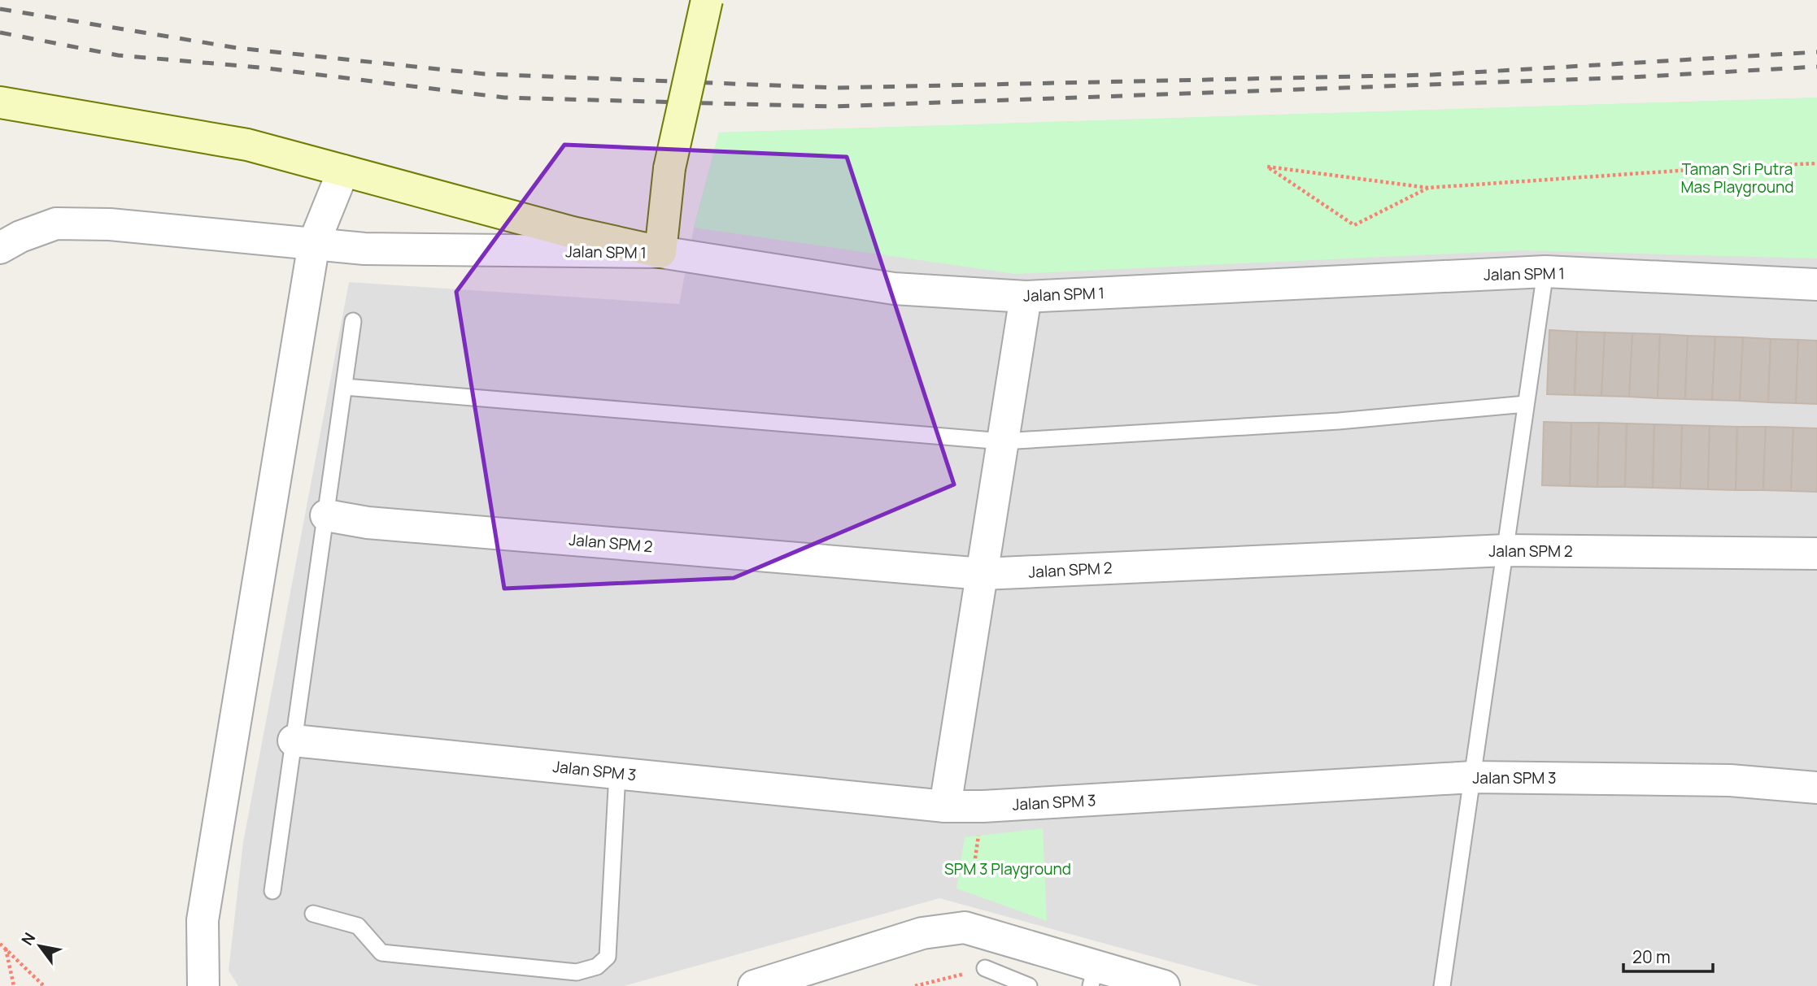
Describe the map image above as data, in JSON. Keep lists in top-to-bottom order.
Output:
{
  "streets": {
    "street": ["Jalan SPM 1", "Jalan SPM 2", "Jalan SPM 3"]
  },
  "parks": ["Taman Sri Putra Mas Playground", "SPM 3 Playground"],
  "scale_bar": "20 m",
  "north": "top left"
}
